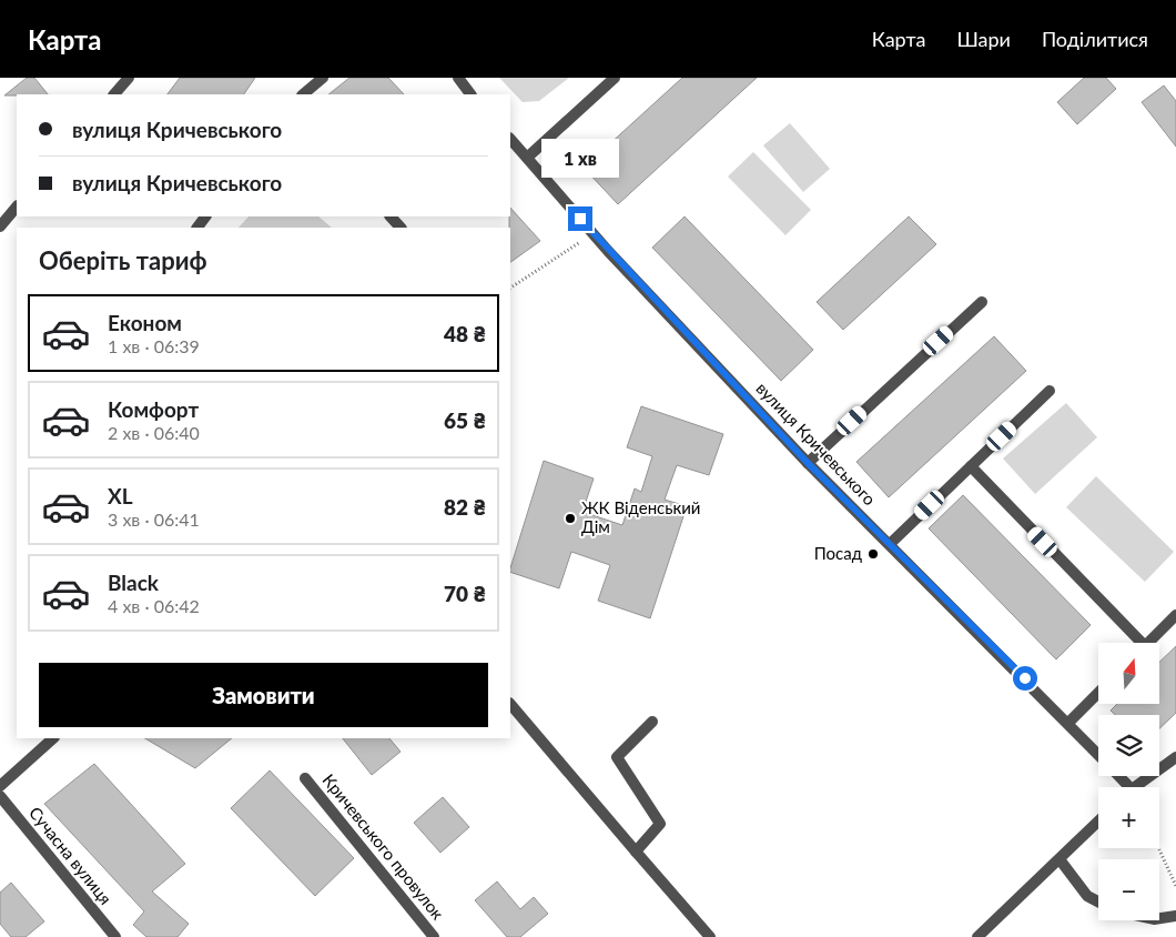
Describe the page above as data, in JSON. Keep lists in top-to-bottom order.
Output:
{
  "streets": {
    "street": ["вулиця Кричевського", "Кричевського провулок", "Сучасна вулиця"]
  },
  "places": ["ЖК Віденський Дім", "Посад"],
  "north": "top",
  "page": {
    "header": "Карта",
    "nav": ["Карта", "Шари", "Поділитися"],
    "banner": ["вулиця Кричевського", "вулиця Кричевського"],
    "bubble": "1 хв",
    "heading": "Оберіть тариф",
    "list": [
      {
        "name": "Економ",
        "note": "1 хв · 06:39",
        "value": "48 ₴"
      },
      {
        "name": "Комфорт",
        "note": "2 хв · 06:40",
        "value": "65 ₴"
      },
      {
        "name": "XL",
        "note": "3 хв · 06:41",
        "value": "82 ₴"
      },
      {
        "name": "Black",
        "note": "4 хв · 06:42",
        "value": "70 ₴"
      }
    ],
    "map_buttons": ["+", "−"],
    "buttons": "Замовити"
  }
}
